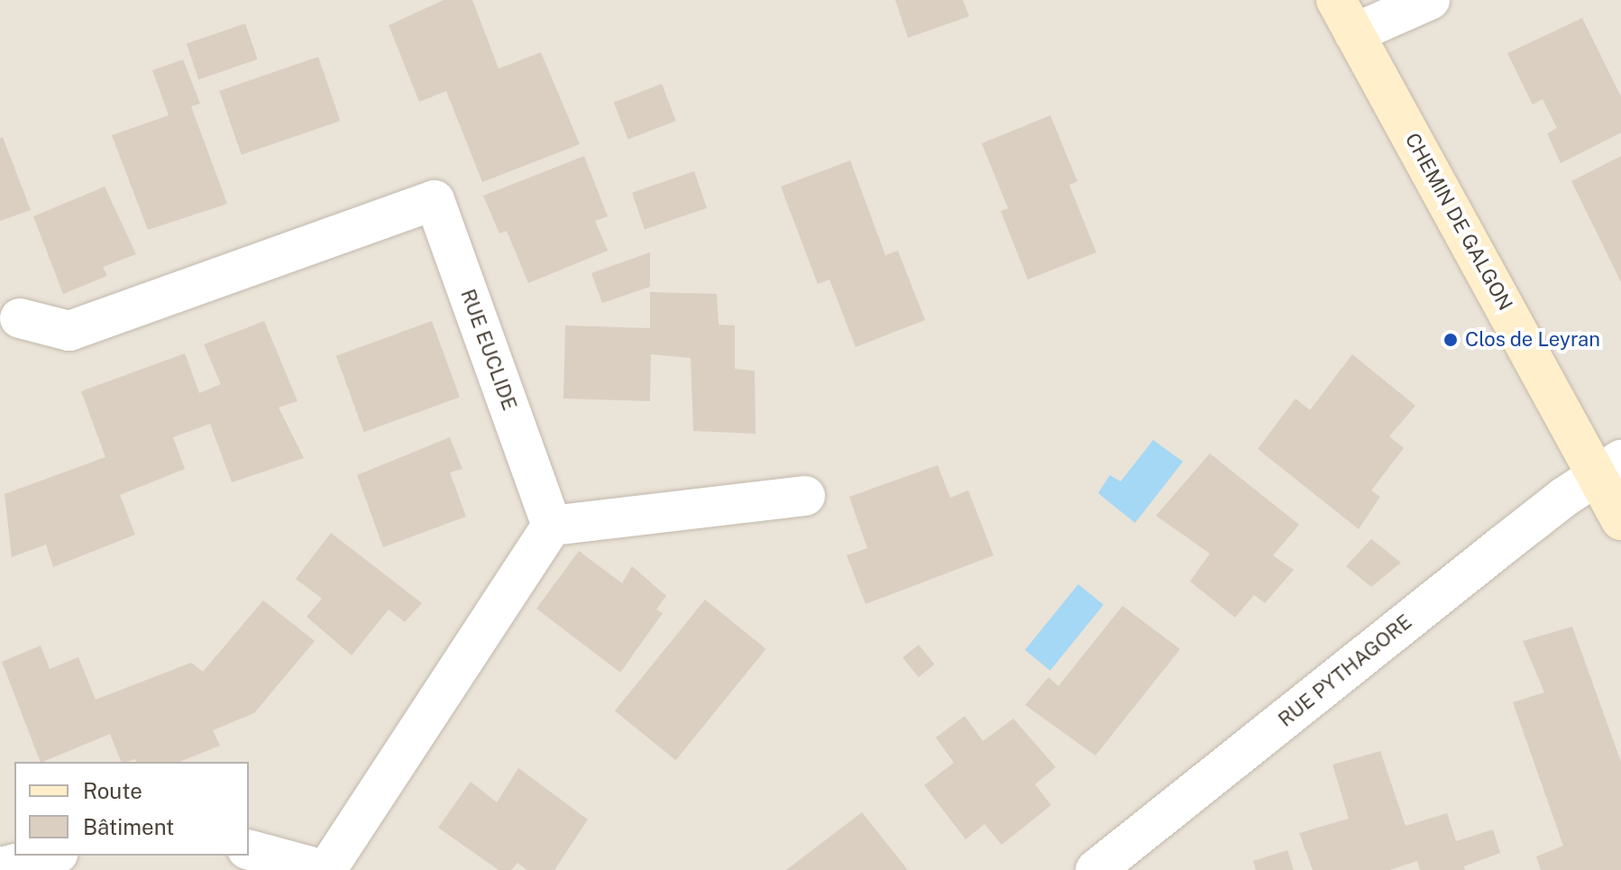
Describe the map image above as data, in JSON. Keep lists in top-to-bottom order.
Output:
{
  "streets": {
    "main road": ["CHEMIN DE GALGON"],
    "street": ["RUE EUCLIDE", "RUE PYTHAGORE"]
  },
  "crossings": [
    ["CHEMIN DE GALGON", "RUE PYTHAGORE"]
  ],
  "places": ["Clos de Leyran"],
  "legend": ["Route", "Bâtiment"]
}
